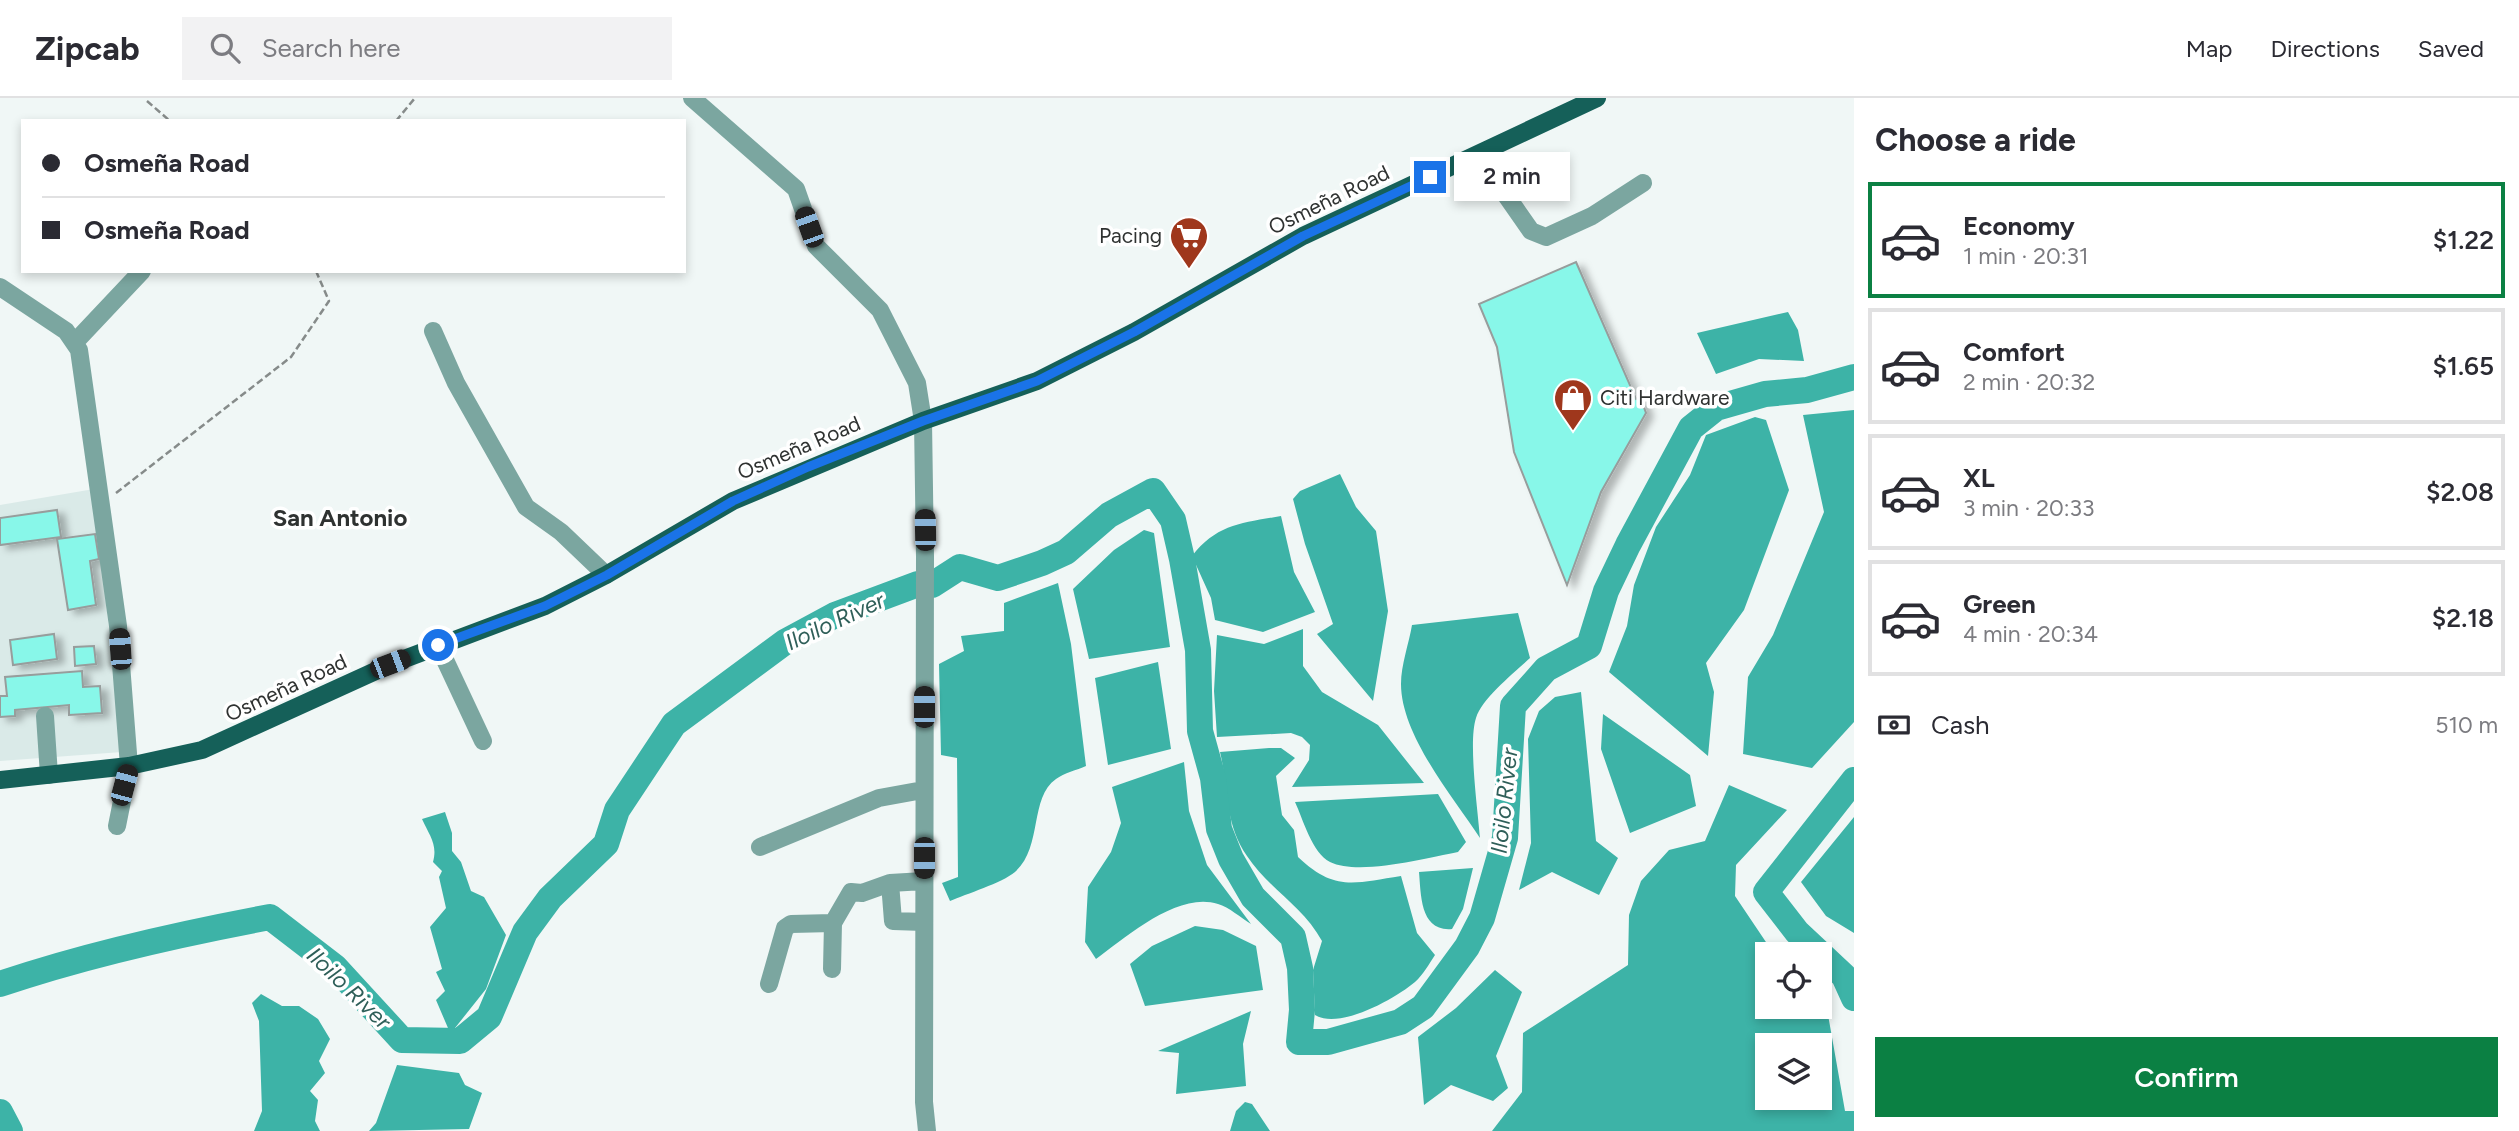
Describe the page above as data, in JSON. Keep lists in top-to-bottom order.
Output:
{
  "streets": {
    "main road": ["Osmeña Road"]
  },
  "districts": ["San Antonio"],
  "water": ["Iloilo River"],
  "places": {
    "supermarket": ["Pacing"],
    "shop": ["Citi Hardware"]
  },
  "page": {
    "header": "Zipcab",
    "search": "Search here",
    "nav": ["Map", "Directions", "Saved"],
    "heading": "Choose a ride",
    "banner": ["Osmeña Road", "Osmeña Road"],
    "bubble": "2 min",
    "list": [
      {
        "name": "Economy",
        "note": "1 min · 20:31",
        "value": "$1.22"
      },
      {
        "name": "Comfort",
        "note": "2 min · 20:32",
        "value": "$1.65"
      },
      {
        "name": "XL",
        "note": "3 min · 20:33",
        "value": "$2.08"
      },
      {
        "name": "Green",
        "note": "4 min · 20:34",
        "value": "$2.18"
      }
    ],
    "pay": ["Cash", "510 m"],
    "buttons": "Confirm"
  }
}
